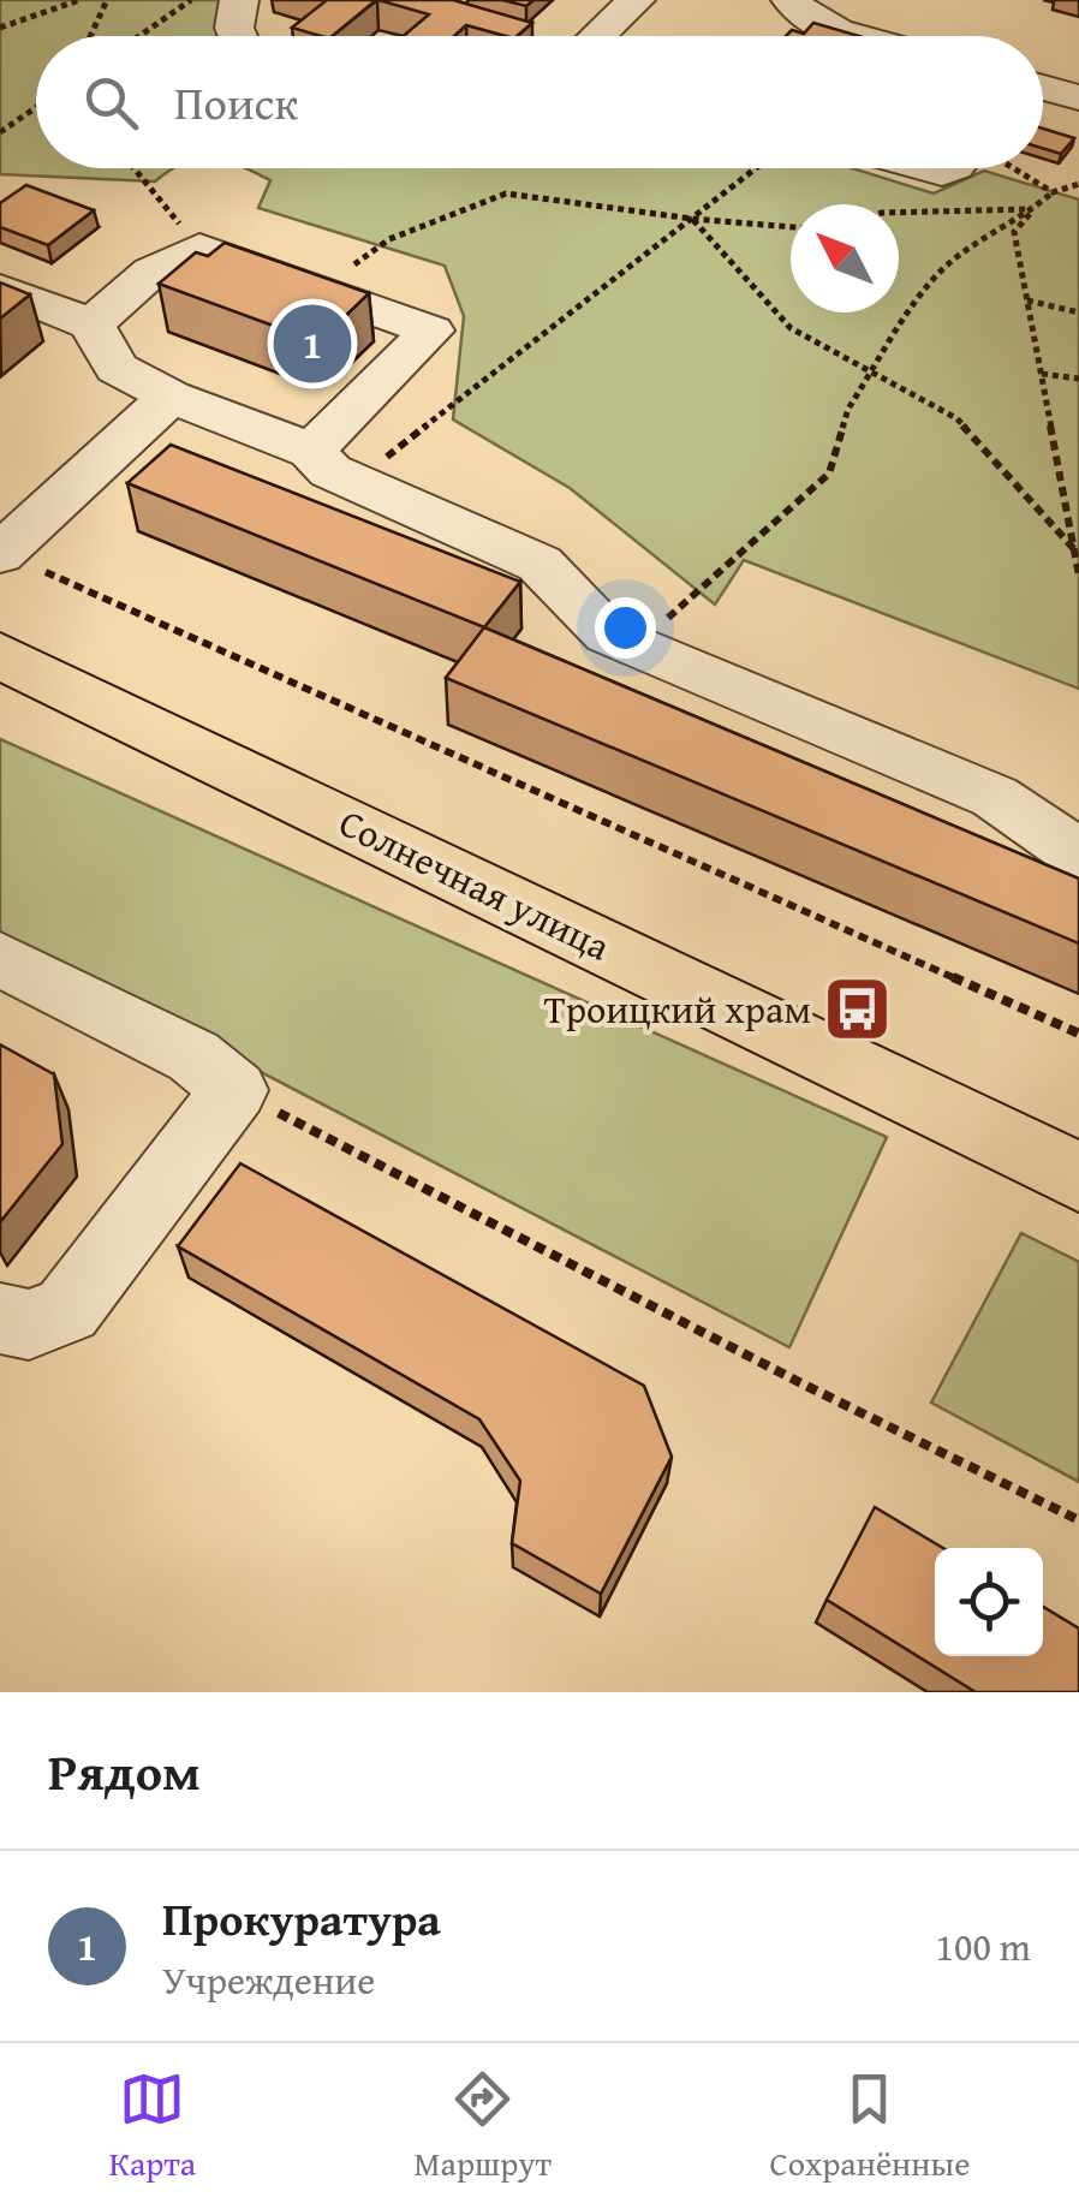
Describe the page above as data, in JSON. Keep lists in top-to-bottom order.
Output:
{
  "streets": {
    "main road": ["Солнечная улица"]
  },
  "places": {
    "bus stop": ["Троицкий храм"]
  },
  "north": "top left",
  "page": {
    "search": "Поиск",
    "pins": "1",
    "heading": "Рядом",
    "list": [
      {
        "mark": "1",
        "name": "Прокуратура",
        "note": "Учреждение",
        "value": "100 m"
      }
    ],
    "nav": ["Карта", "Маршрут", "Сохранённые"]
  }
}
